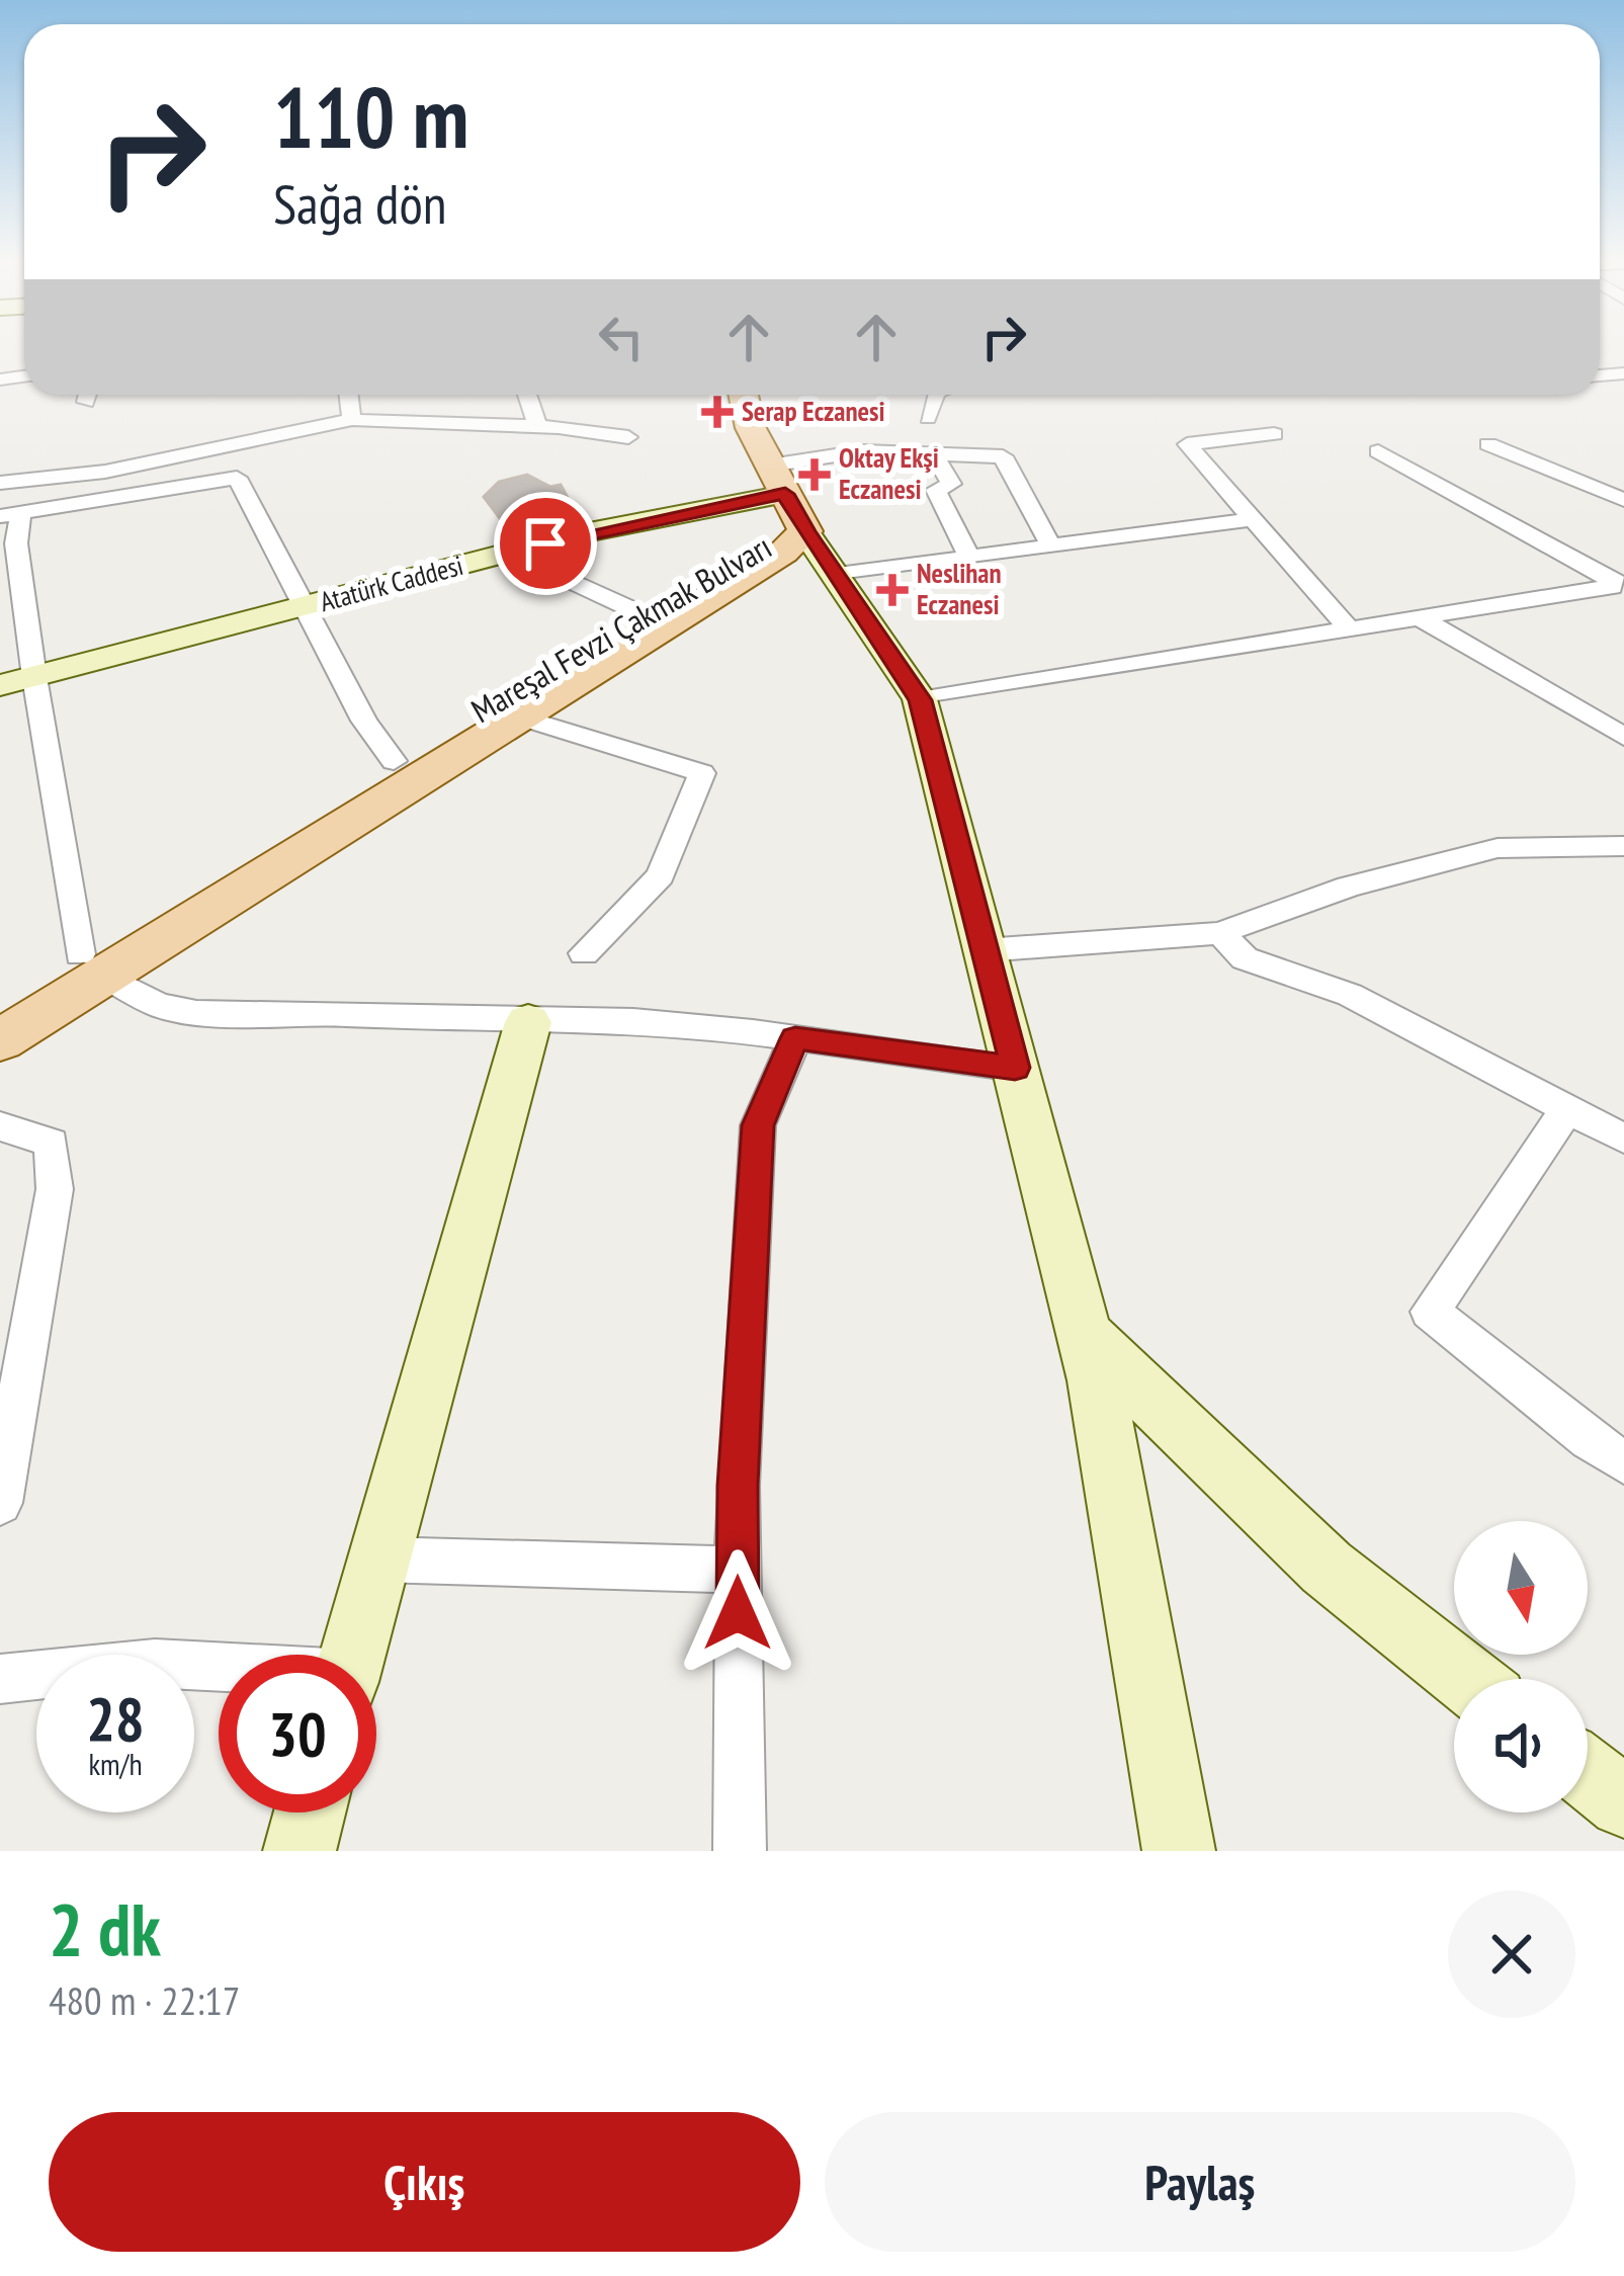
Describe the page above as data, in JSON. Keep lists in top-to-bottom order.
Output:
{
  "streets": {
    "main road": ["Mareşal Fevzi Çakmak Bulvarı"],
    "street": ["Atatürk Caddesi"]
  },
  "crossings": [
    ["Atatürk Caddesi", "Mareşal Fevzi Çakmak Bulvarı"]
  ],
  "places": {
    "health": ["Serap Eczanesi", "Oktay Ekşi Eczanesi", "Neslihan Eczanesi"]
  },
  "north": "bottom",
  "page": {
    "turn": ["110 m", "Sağa dön"],
    "speed": "28 km/h",
    "limit": "30",
    "heading": ["2 dk", "480 m · 22:17"],
    "buttons": ["Çıkış", "Paylaş"]
  }
}
